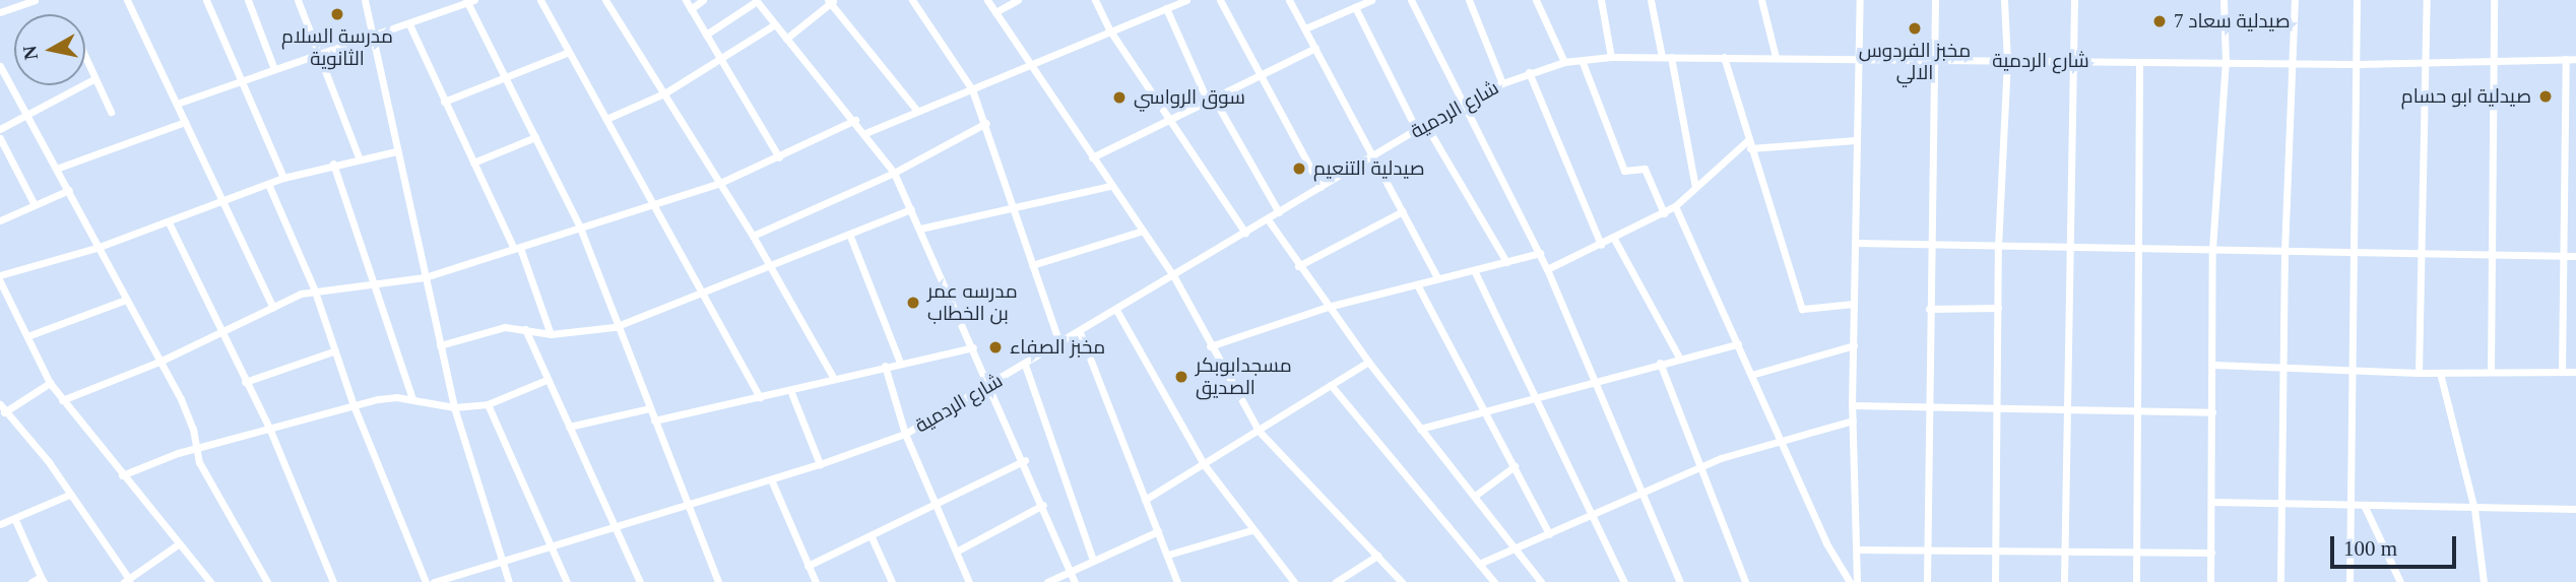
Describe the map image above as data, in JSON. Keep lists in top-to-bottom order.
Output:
{
  "streets": {
    "street": ["شارع الردمية"]
  },
  "places": [
    "مدرسة السلام الثانوية",
    "صيدلية سعاد 7",
    "مخبز الفردوس الالي",
    "صيدلية ابو حسام",
    "سوق الرواسي",
    "صيدلية التنعيم",
    "مدرسه عمر بن الخطاب",
    "مخبز الصفاء",
    "مسجدابوبكر الصديق"
  ],
  "scale_bar": "100 m",
  "north": "left"
}
